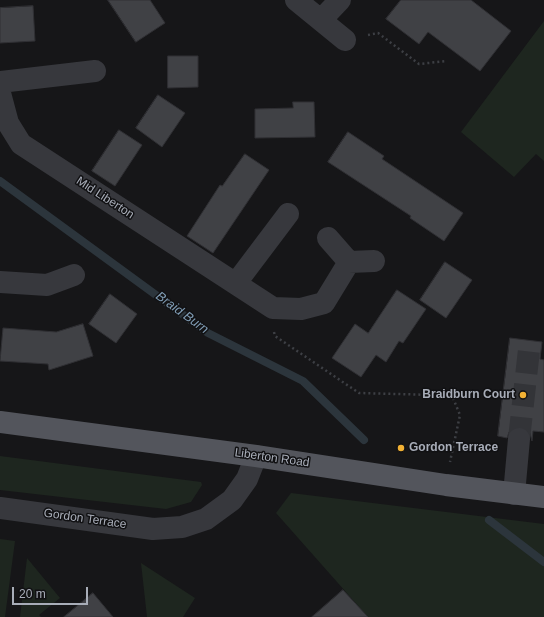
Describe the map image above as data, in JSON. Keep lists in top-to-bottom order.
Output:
{
  "streets": {
    "main road": ["Liberton Road"],
    "street": ["Mid Liberton", "Gordon Terrace"]
  },
  "crossings": [
    ["Liberton Road", "Gordon Terrace"]
  ],
  "water": ["Braid Burn"],
  "places": ["Braidburn Court", "Gordon Terrace"],
  "scale_bar": "20 m"
}
